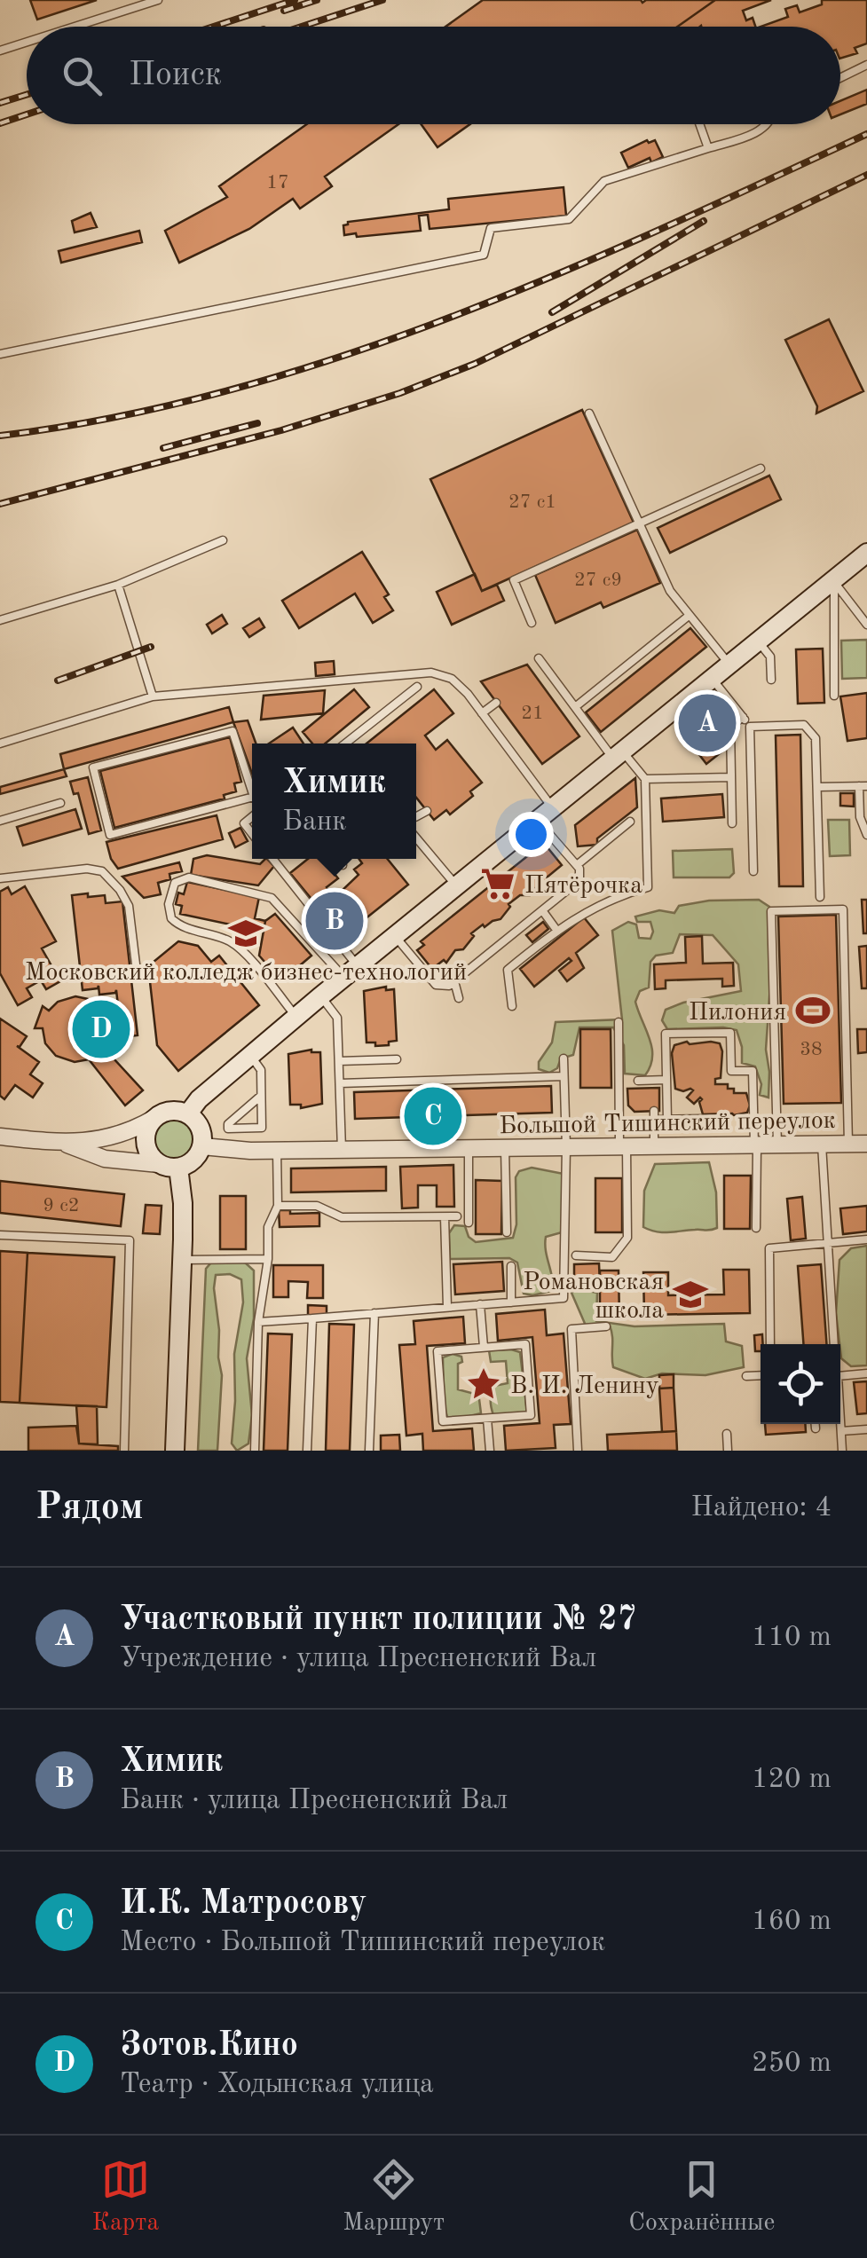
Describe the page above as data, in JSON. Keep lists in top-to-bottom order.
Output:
{
  "streets": {
    "street": ["Большой Тишинский переулок"]
  },
  "places": {
    "supermarket": ["Пятёрочка"],
    "school or university": ["Московский колледж бизнес-технологий", "Романовская школа"],
    "sports": ["Пилония"],
    "place": ["В. И. Ленину"]
  },
  "house_numbers": [
    "17",
    "27 с1",
    "27 с9",
    "21",
    "38",
    "9 с2"
  ],
  "page": {
    "search": "Поиск",
    "pins": [
      "A",
      "B",
      "D",
      "C"
    ],
    "popup": ["Химик", "Банк"],
    "heading": ["Рядом", "Найдено: 4"],
    "list": [
      {
        "mark": "A",
        "name": "Участковый пункт полиции № 27",
        "note": "Учреждение · улица Пресненский Вал",
        "value": "110 m"
      },
      {
        "mark": "B",
        "name": "Химик",
        "note": "Банк · улица Пресненский Вал",
        "value": "120 m"
      },
      {
        "mark": "C",
        "name": "И.К. Матросову",
        "note": "Место · Большой Тишинский переулок",
        "value": "160 m"
      },
      {
        "mark": "D",
        "name": "Зотов.Кино",
        "note": "Театр · Ходынская улица",
        "value": "250 m"
      }
    ],
    "nav": ["Карта", "Маршрут", "Сохранённые"]
  }
}
